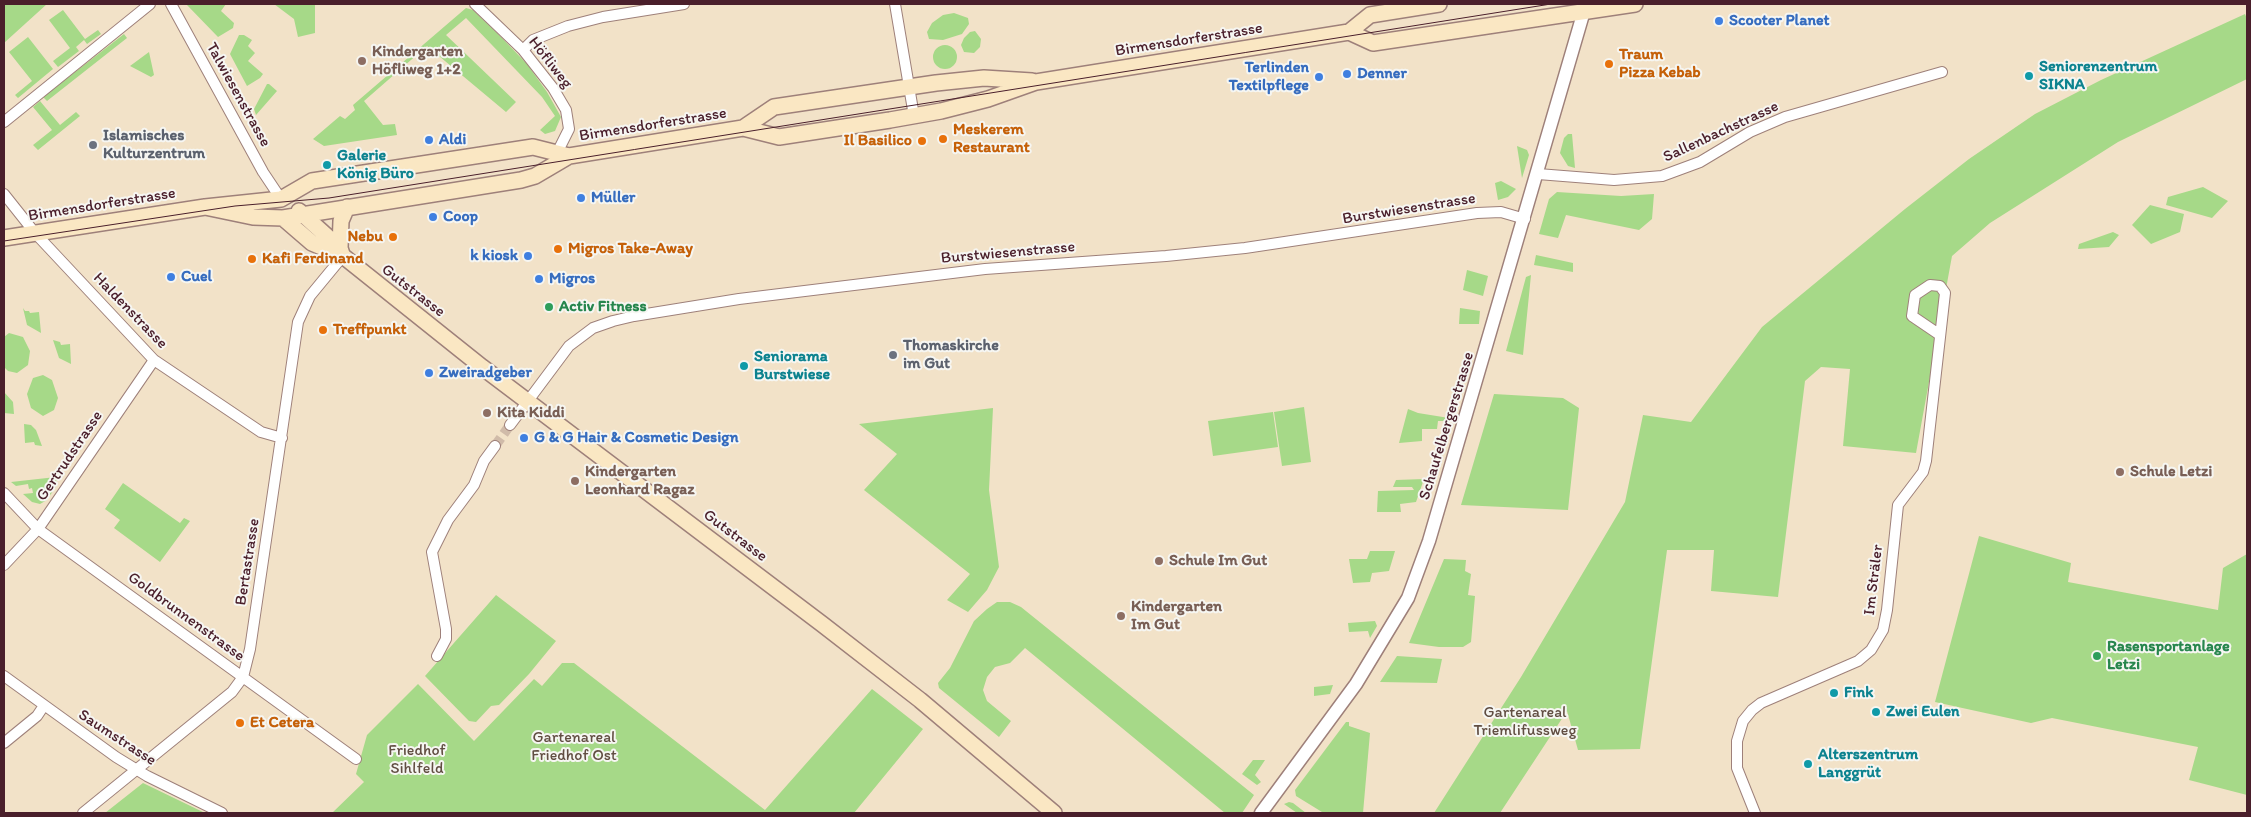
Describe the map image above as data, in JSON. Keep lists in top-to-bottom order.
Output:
{
  "streets": {
    "main road": ["Birmensdorferstrasse", "Gutstrasse"],
    "street": [
      "Höfliweg",
      "Talwiesenstrasse",
      "Sallenbachstrasse",
      "Burstwiesenstrasse",
      "Haldenstrasse",
      "Schaufelbergerstrasse",
      "Gertrudstrasse",
      "Bertastrasse",
      "Im Sträler",
      "Goldbrunnenstrasse",
      "Saumstrasse"
    ]
  },
  "crossings": [
    ["Birmensdorferstrasse", "Höfliweg"],
    ["Birmensdorferstrasse", "Talwiesenstrasse"],
    ["Birmensdorferstrasse", "Gutstrasse"],
    ["Birmensdorferstrasse", "Haldenstrasse"],
    ["Talwiesenstrasse", "Gutstrasse"],
    ["Sallenbachstrasse", "Schaufelbergerstrasse"],
    ["Burstwiesenstrasse", "Gutstrasse"],
    ["Burstwiesenstrasse", "Schaufelbergerstrasse"],
    ["Gutstrasse", "Bertastrasse"],
    ["Haldenstrasse", "Gertrudstrasse"],
    ["Haldenstrasse", "Bertastrasse"],
    ["Gertrudstrasse", "Goldbrunnenstrasse"],
    ["Bertastrasse", "Goldbrunnenstrasse"],
    ["Bertastrasse", "Saumstrasse"]
  ],
  "parks": ["Gartenareal Triemlifussweg", "Gartenareal Friedhof Ost", "Friedhof Sihlfeld"],
  "places": [
    "Scooter Planet",
    "Kindergarten Höfliweg 1+2",
    "Traum Pizza Kebab",
    "Denner",
    "Seniorenzentrum SIKNA",
    "Terlinden Textilpflege",
    "Meskerem Restaurant",
    "Aldi",
    "Il Basilico",
    "Islamisches Kulturzentrum",
    "Galerie König Büro",
    "Müller",
    "Coop",
    "Nebu",
    "Migros Take-Away",
    "k kiosk",
    "Kafi Ferdinand",
    "Cuel",
    "Migros",
    "Activ Fitness",
    "Treffpunkt",
    "Thomaskirche im Gut",
    "Seniorama Burstwiese",
    "Zweiradgeber",
    "Kita Kiddi",
    "G & G Hair & Cosmetic Design",
    "Schule Letzi",
    "Kindergarten Leonhard Ragaz",
    "Schule Im Gut",
    "Kindergarten Im Gut",
    "Rasensportanlage Letzi",
    "Fink",
    "Zwei Eulen",
    "Et Cetera",
    "Alterszentrum Langgrüt"
  ]
}
